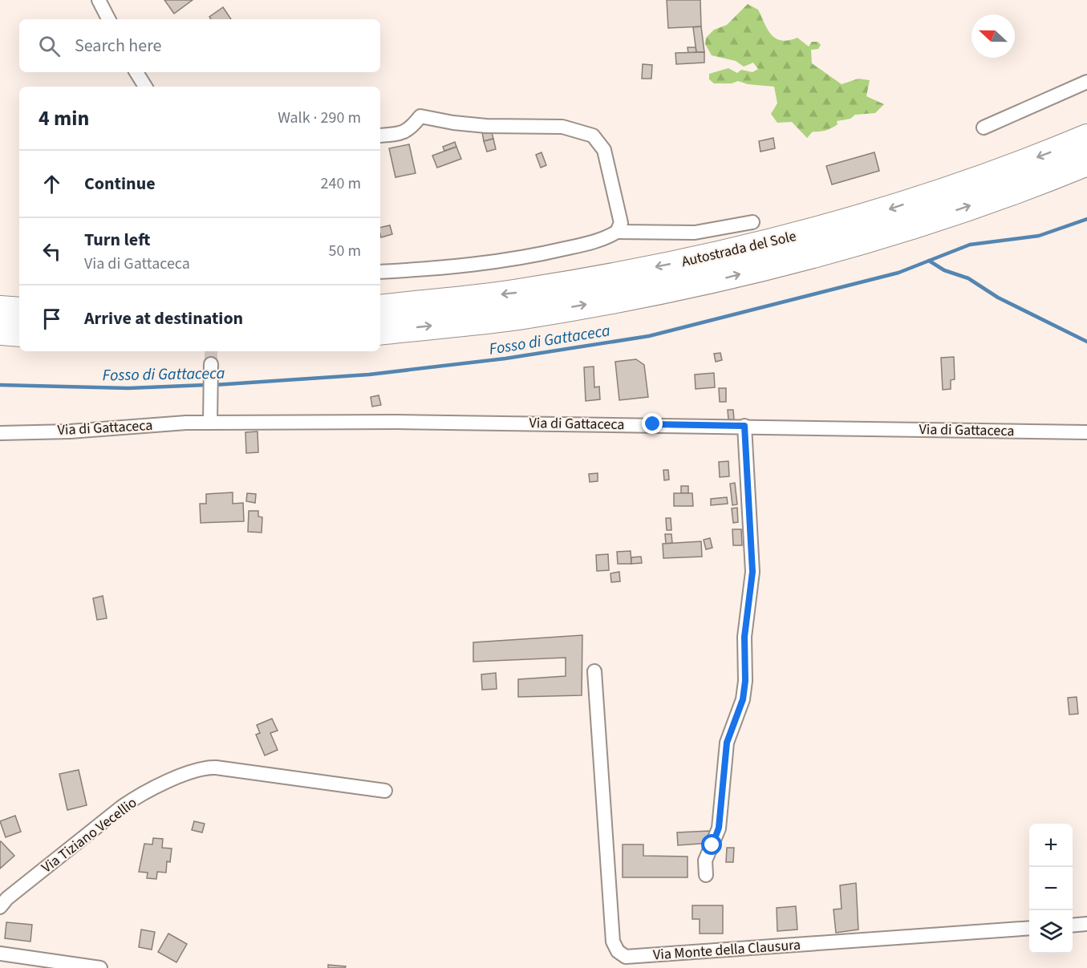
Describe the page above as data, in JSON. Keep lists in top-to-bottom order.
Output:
{
  "streets": {
    "highway": ["Autostrada del Sole"],
    "street": ["Via di Gattaceca", "Via Tiziano Vecellio", "Via Monte della Clausura"]
  },
  "water": ["Fosso di Gattaceca"],
  "north": "left",
  "page": {
    "search": "Search here",
    "heading": ["4 min", "Walk · 290 m"],
    "list": [
      ["Continue", "240 m"],
      ["Turn left", "Via di Gattaceca", "50 m"],
      "Arrive at destination"
    ],
    "map_buttons": ["+", "−"]
  }
}
